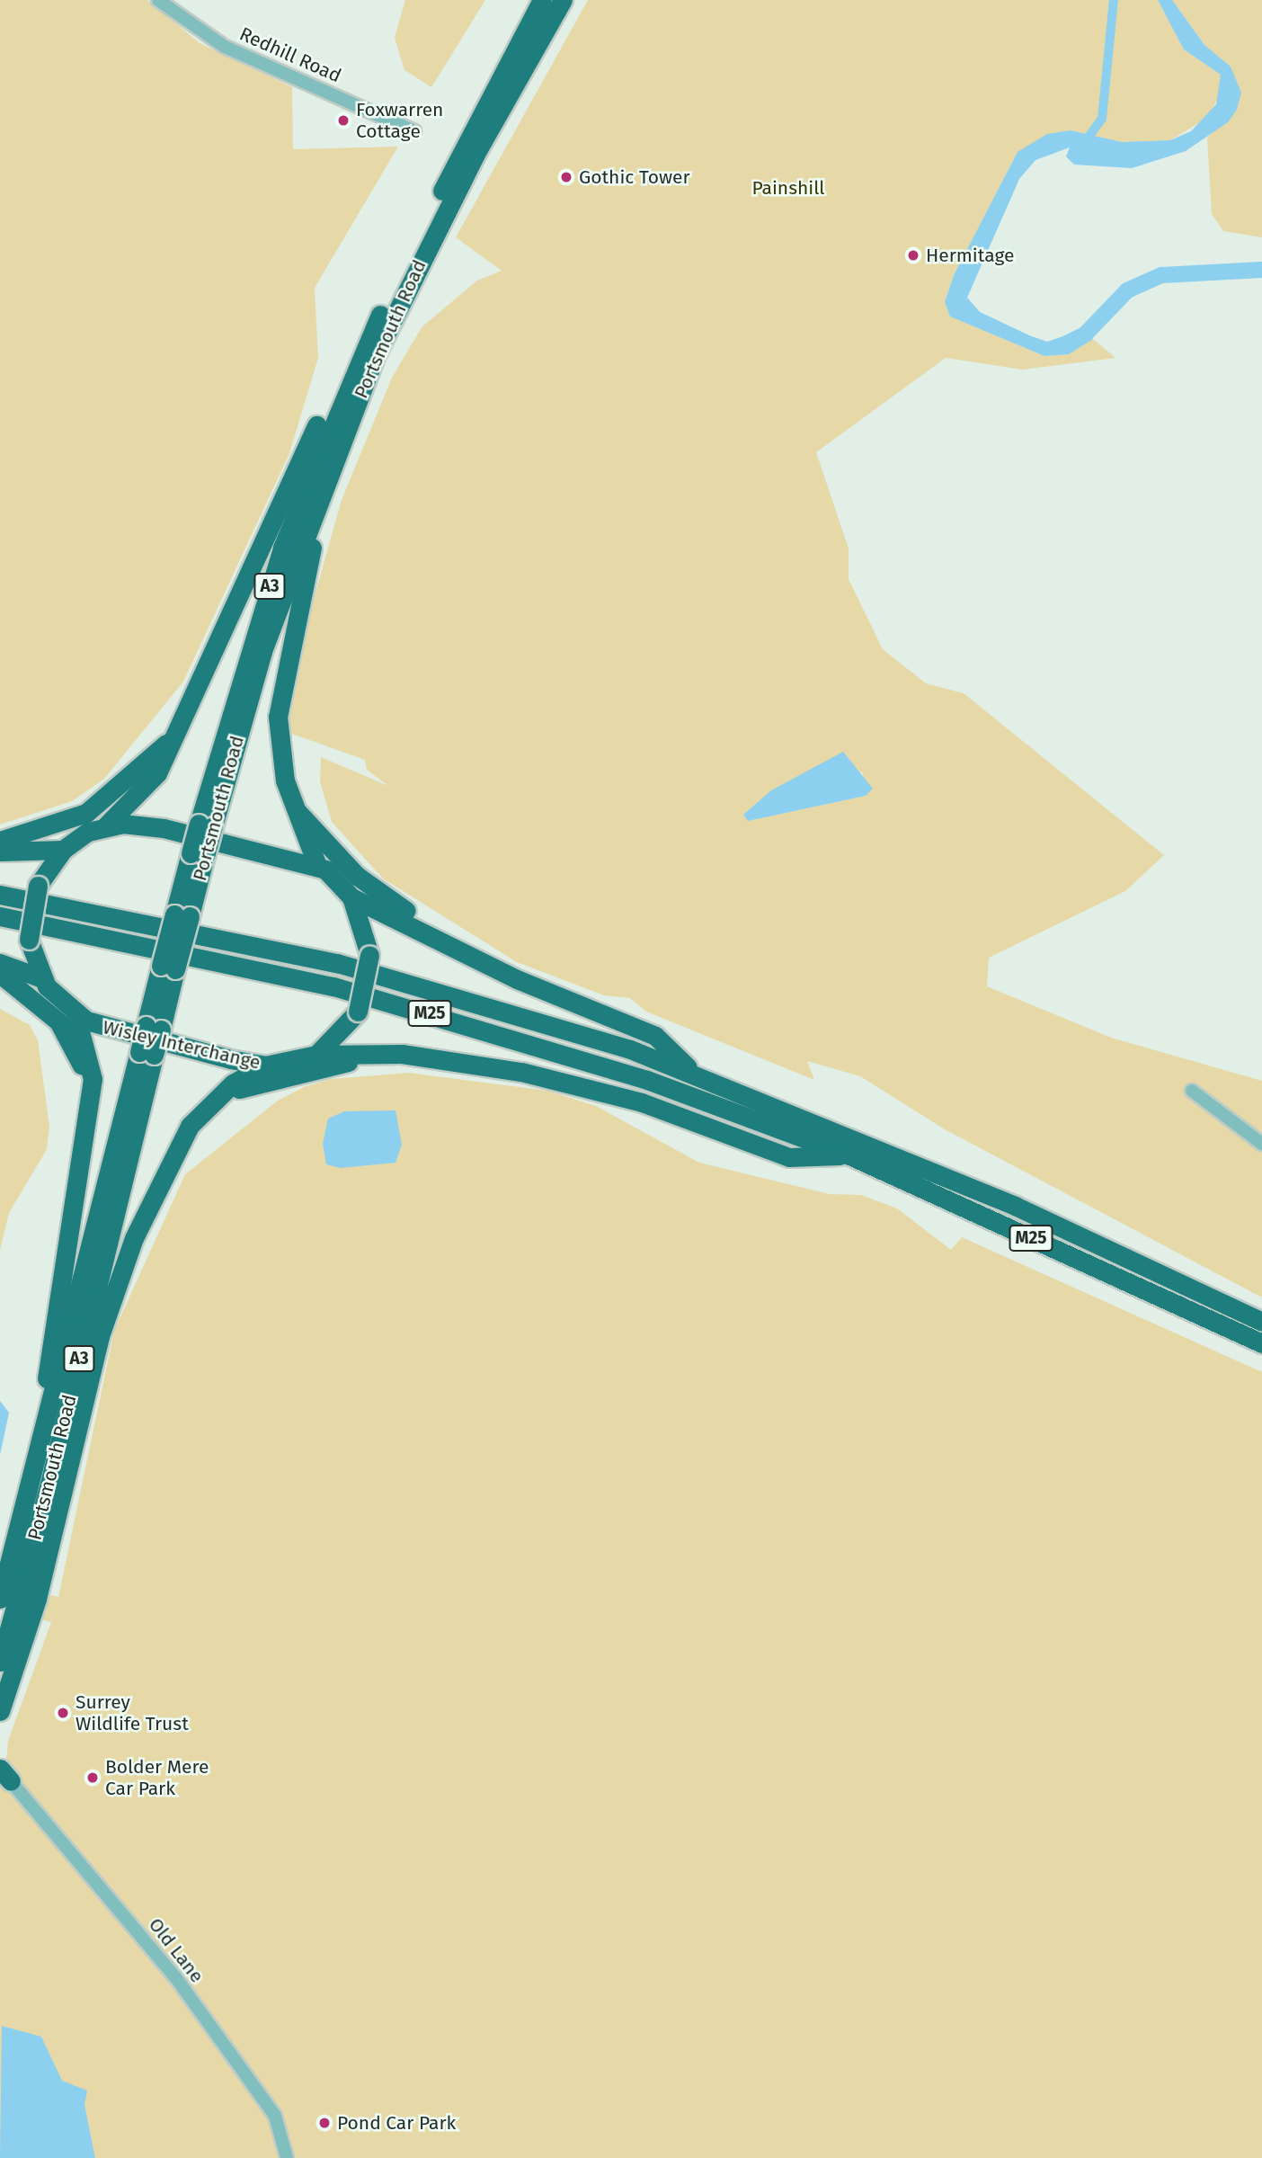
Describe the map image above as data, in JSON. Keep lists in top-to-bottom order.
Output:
{
  "streets": {
    "highway": [
      "Portsmouth Road",
      "A3",
      "M25",
      "Wisley Interchange"
    ],
    "street": ["Redhill Road", "Old Lane"]
  },
  "crossings": [
    ["Portsmouth Road", "A3"],
    ["A3", "M25"],
    ["A3", "Wisley Interchange"],
    ["M25", "Wisley Interchange"]
  ],
  "parks": ["Painshill"],
  "places": [
    "Foxwarren Cottage",
    "Gothic Tower",
    "Hermitage",
    "Surrey Wildlife Trust",
    "Bolder Mere Car Park",
    "Pond Car Park"
  ]
}
